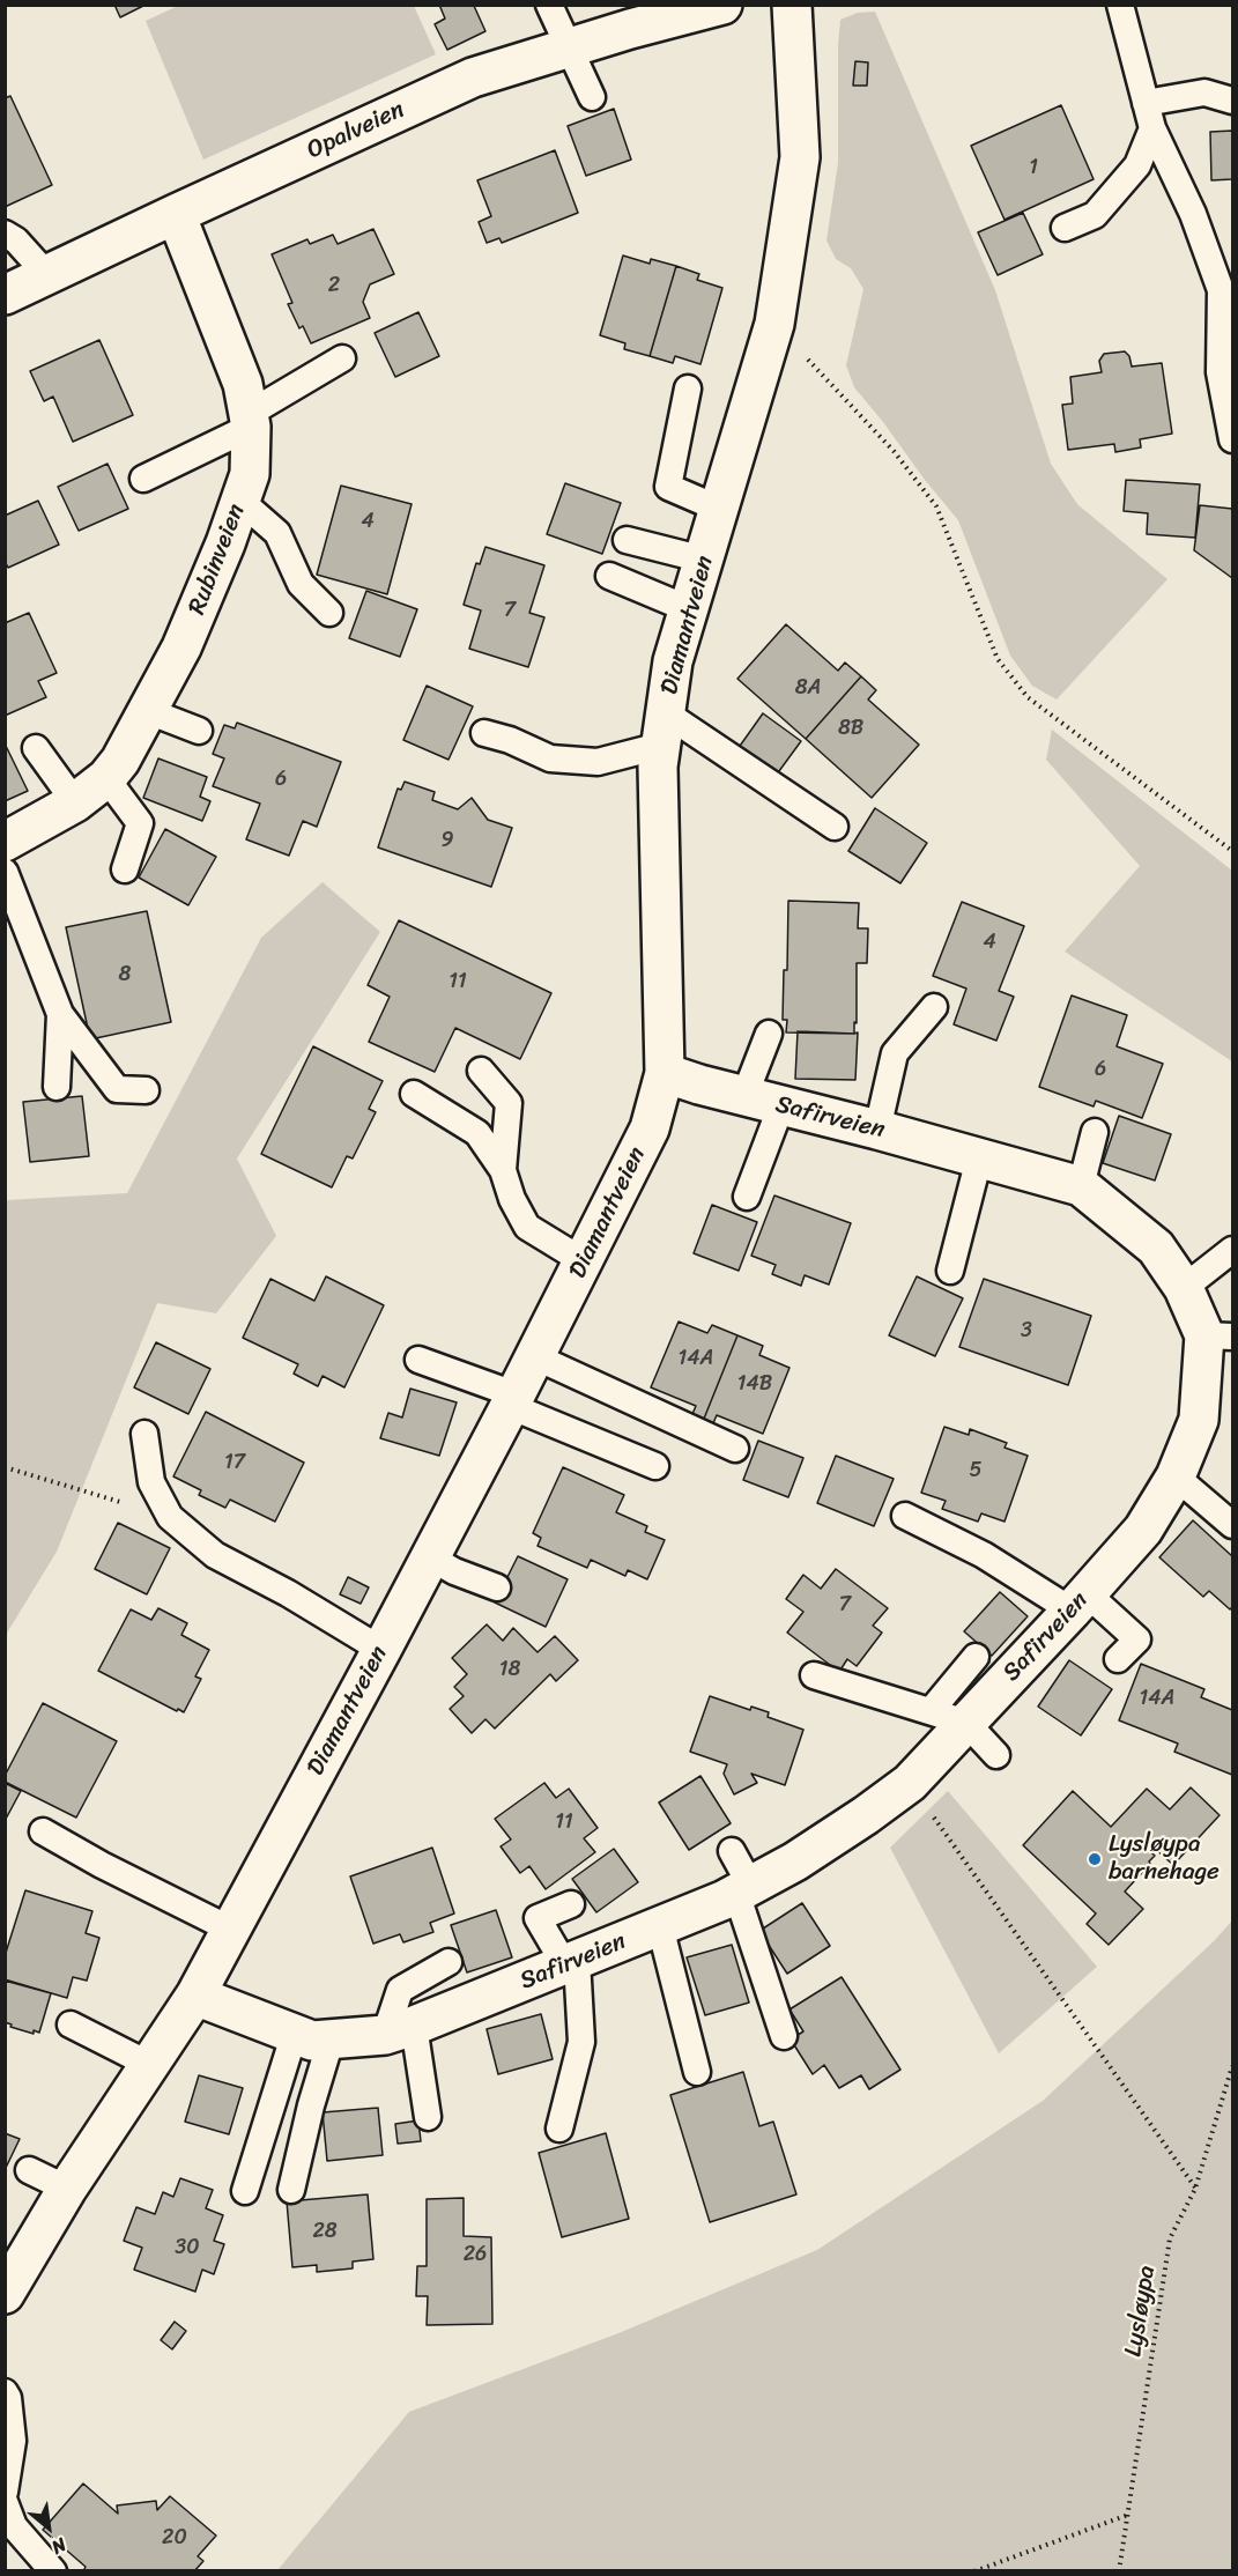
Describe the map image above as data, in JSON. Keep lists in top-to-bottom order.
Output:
{
  "streets": {
    "street": [
      "Opalveien",
      "Rubinveien",
      "Diamantveien",
      "Safirveien"
    ],
    "path": ["Lysløypa"]
  },
  "crossings": [
    ["Opalveien", "Rubinveien"],
    ["Diamantveien", "Safirveien"]
  ],
  "places": ["Lysløypa barnehage"],
  "house_numbers": [
    "1",
    "2",
    "4",
    "7",
    "8A",
    "8B",
    "6",
    "9",
    "4",
    "8",
    "11",
    "6",
    "3",
    "14A",
    "14B",
    "17",
    "5",
    "7",
    "18",
    "14A",
    "11",
    "28",
    "30",
    "26",
    "20"
  ],
  "north": "bottom right"
}
